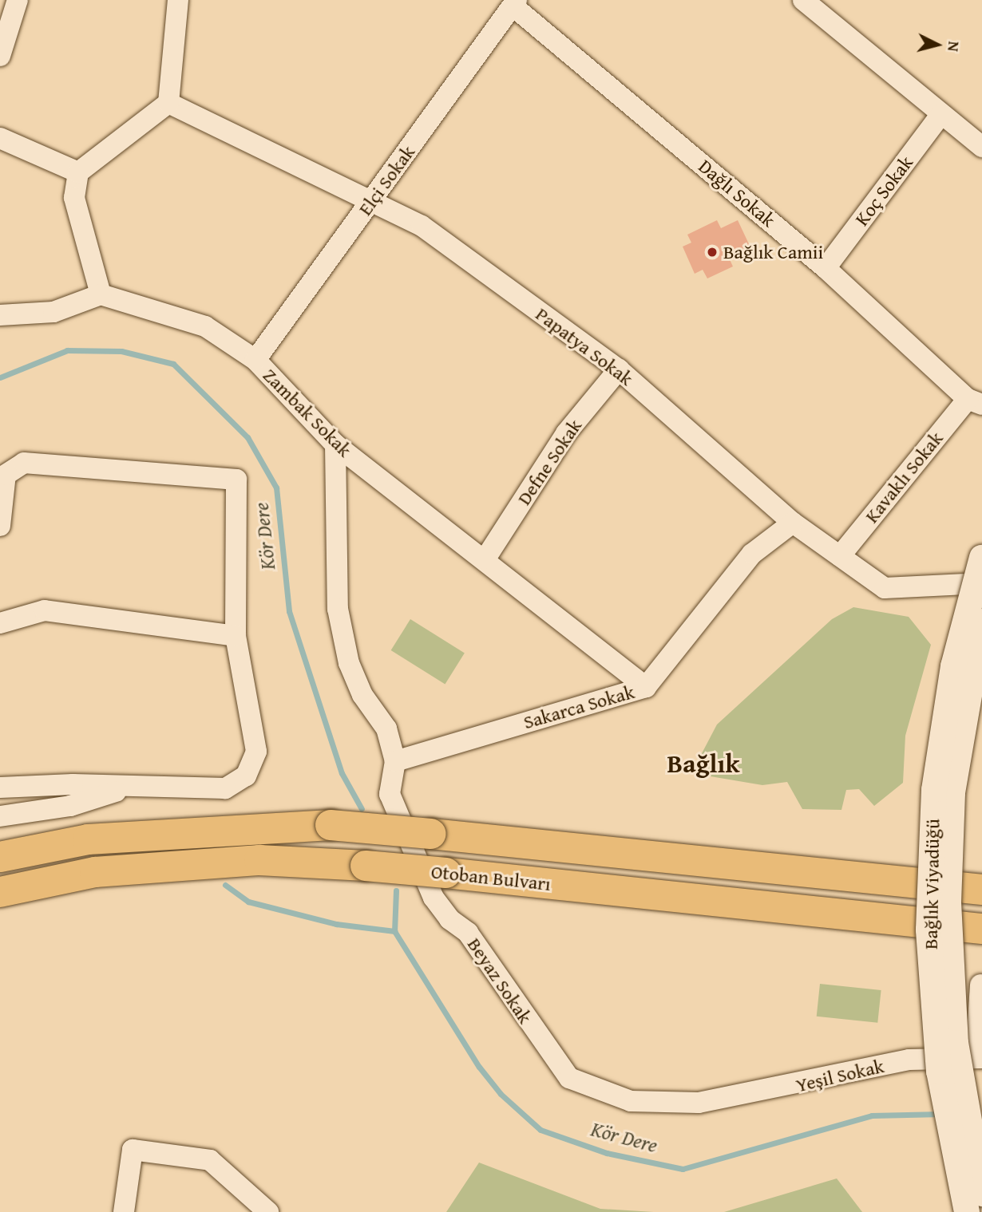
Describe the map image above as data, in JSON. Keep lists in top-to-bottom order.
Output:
{
  "streets": {
    "highway": ["Otoban Bulvarı"],
    "street": [
      "Elçi Sokak",
      "Koç Sokak",
      "Dağlı Sokak",
      "Papatya Sokak",
      "Zambak Sokak",
      "Defne Sokak",
      "Kavaklı Sokak",
      "Sakarca Sokak",
      "Bağlık Viyadüğü",
      "Beyaz Sokak",
      "Yeşil Sokak"
    ]
  },
  "crossings": [
    ["Elçi Sokak", "Dağlı Sokak"],
    ["Elçi Sokak", "Papatya Sokak"],
    ["Elçi Sokak", "Zambak Sokak"],
    ["Koç Sokak", "Dağlı Sokak"],
    ["Dağlı Sokak", "Kavaklı Sokak"],
    ["Papatya Sokak", "Defne Sokak"],
    ["Papatya Sokak", "Kavaklı Sokak"],
    ["Papatya Sokak", "Sakarca Sokak"],
    ["Zambak Sokak", "Defne Sokak"],
    ["Zambak Sokak", "Sakarca Sokak"],
    ["Sakarca Sokak", "Beyaz Sokak"],
    ["Beyaz Sokak", "Yeşil Sokak"]
  ],
  "districts": ["Bağlık"],
  "water": ["Kör Dere"],
  "places": ["Bağlık Camii"],
  "north": "right"
}
